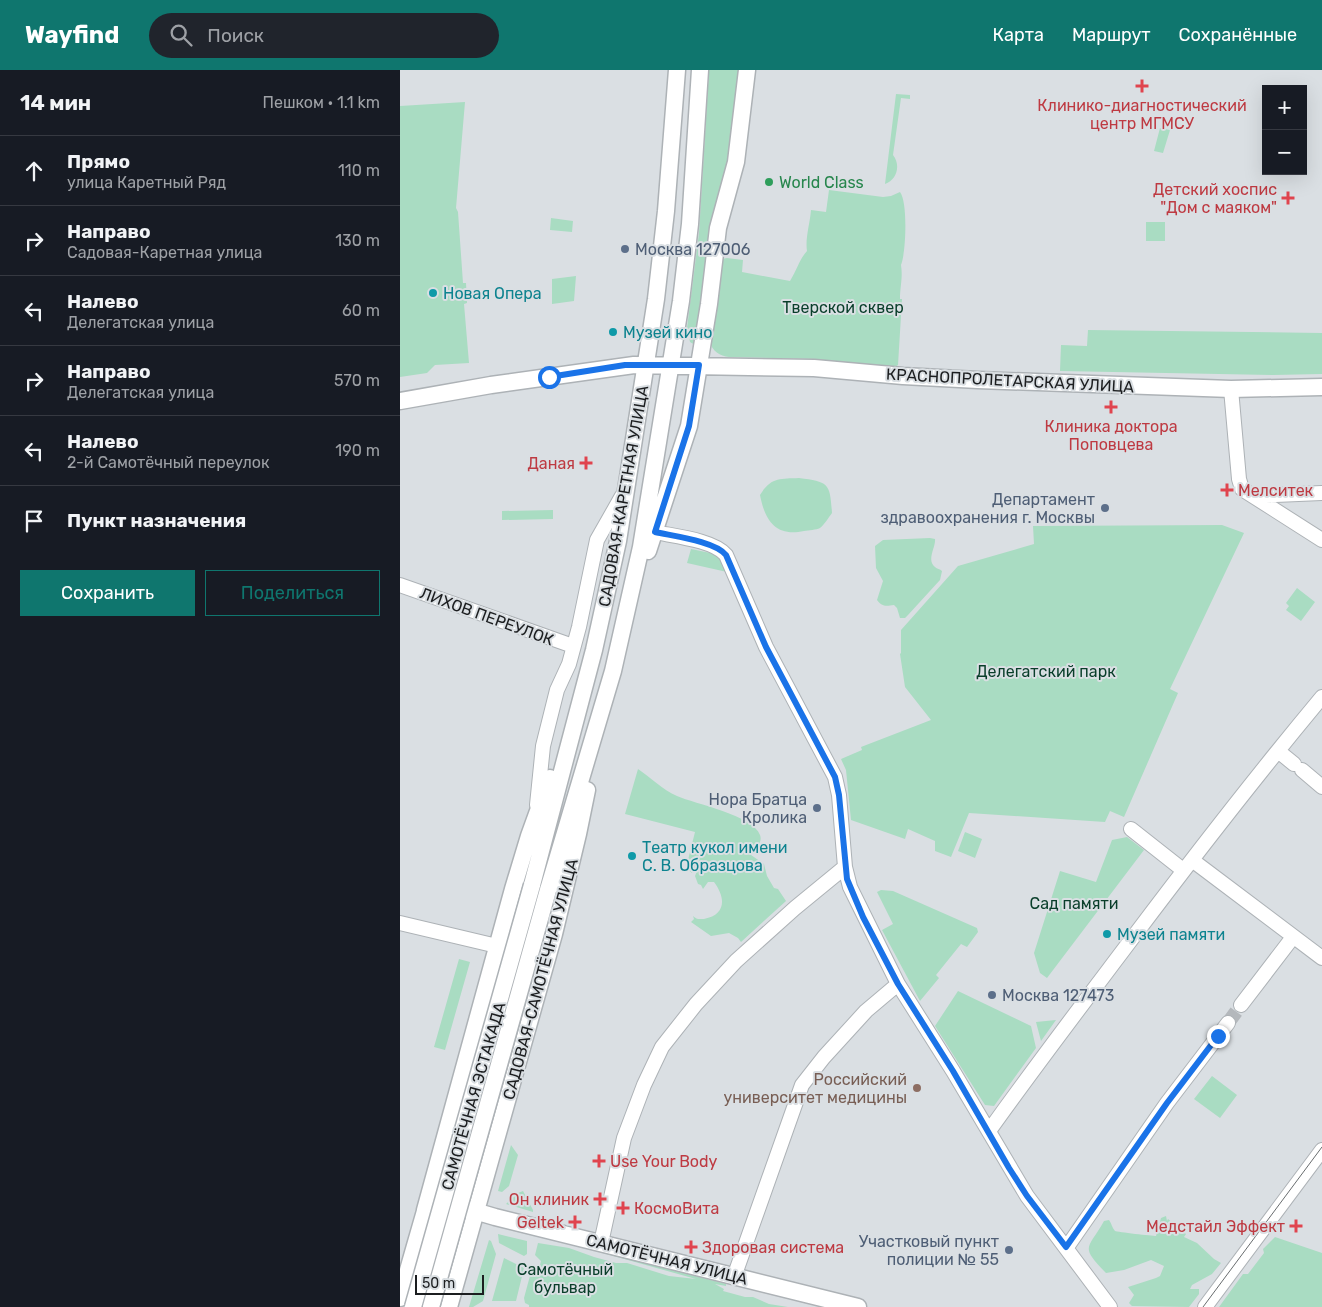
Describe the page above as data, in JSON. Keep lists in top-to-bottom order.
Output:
{
  "streets": {
    "main road": [
      "КРАСНОПРОЛЕТАРСКАЯ УЛИЦА",
      "САДОВАЯ-КАРЕТНАЯ УЛИЦА",
      "САДОВАЯ-САМОТЁЧНАЯ УЛИЦА",
      "САМОТЁЧНАЯ ЭСТАКАДА",
      "САМОТЁЧНАЯ УЛИЦА"
    ],
    "street": ["ЛИХОВ ПЕРЕУЛОК"]
  },
  "crossings": [
    ["КРАСНОПРОЛЕТАРСКАЯ УЛИЦА", "САДОВАЯ-КАРЕТНАЯ УЛИЦА"],
    ["САДОВАЯ-КАРЕТНАЯ УЛИЦА", "САДОВАЯ-САМОТЁЧНАЯ УЛИЦА"],
    ["САДОВАЯ-КАРЕТНАЯ УЛИЦА", "САМОТЁЧНАЯ ЭСТАКАДА"],
    ["САДОВАЯ-САМОТЁЧНАЯ УЛИЦА", "САМОТЁЧНАЯ ЭСТАКАДА"],
    ["САДОВАЯ-САМОТЁЧНАЯ УЛИЦА", "САМОТЁЧНАЯ УЛИЦА"]
  ],
  "parks": [
    "Тверской сквер",
    "Делегатский парк",
    "Сад памяти",
    "Самотёчный бульвар"
  ],
  "places": {
    "health": [
      "Клинико-диагностический центр МГМСУ",
      "Детский хоспис \"Дом с маяком\"",
      "Клиника доктора Поповцева",
      "Даная",
      "Мелситек",
      "Use Your Body",
      "Он клиник",
      "КосмоВита",
      "Geltek",
      "Медстайл Эффект",
      "Здоровая система"
    ],
    "other": [
      "World Class",
      "Москва 127006",
      "Новая Опера",
      "Музей кино",
      "Департамент здравоохранения г. Москвы",
      "Нора Братца Кролика",
      "Театр кукол имени С. В. Образцова",
      "Музей памяти",
      "Москва 127473",
      "Российский университет медицины",
      "Участковый пункт полиции № 55"
    ]
  },
  "scale_bar": "50 m",
  "page": {
    "header": "Wayfind",
    "search": "Поиск",
    "nav": ["Карта", "Маршрут", "Сохранённые"],
    "heading": ["14 мин", "Пешком · 1.1 km"],
    "map_buttons": ["+", "−"],
    "list": [
      ["Прямо", "улица Каретный Ряд", "110 m"],
      ["Направо", "Садовая-Каретная улица", "130 m"],
      ["Налево", "Делегатская улица", "60 m"],
      ["Направо", "Делегатская улица", "570 m"],
      ["Налево", "2-й Самотёчный переулок", "190 m"],
      "Пункт назначения"
    ],
    "buttons": ["Сохранить", "Поделиться"],
    "scale": "50 m"
  }
}
